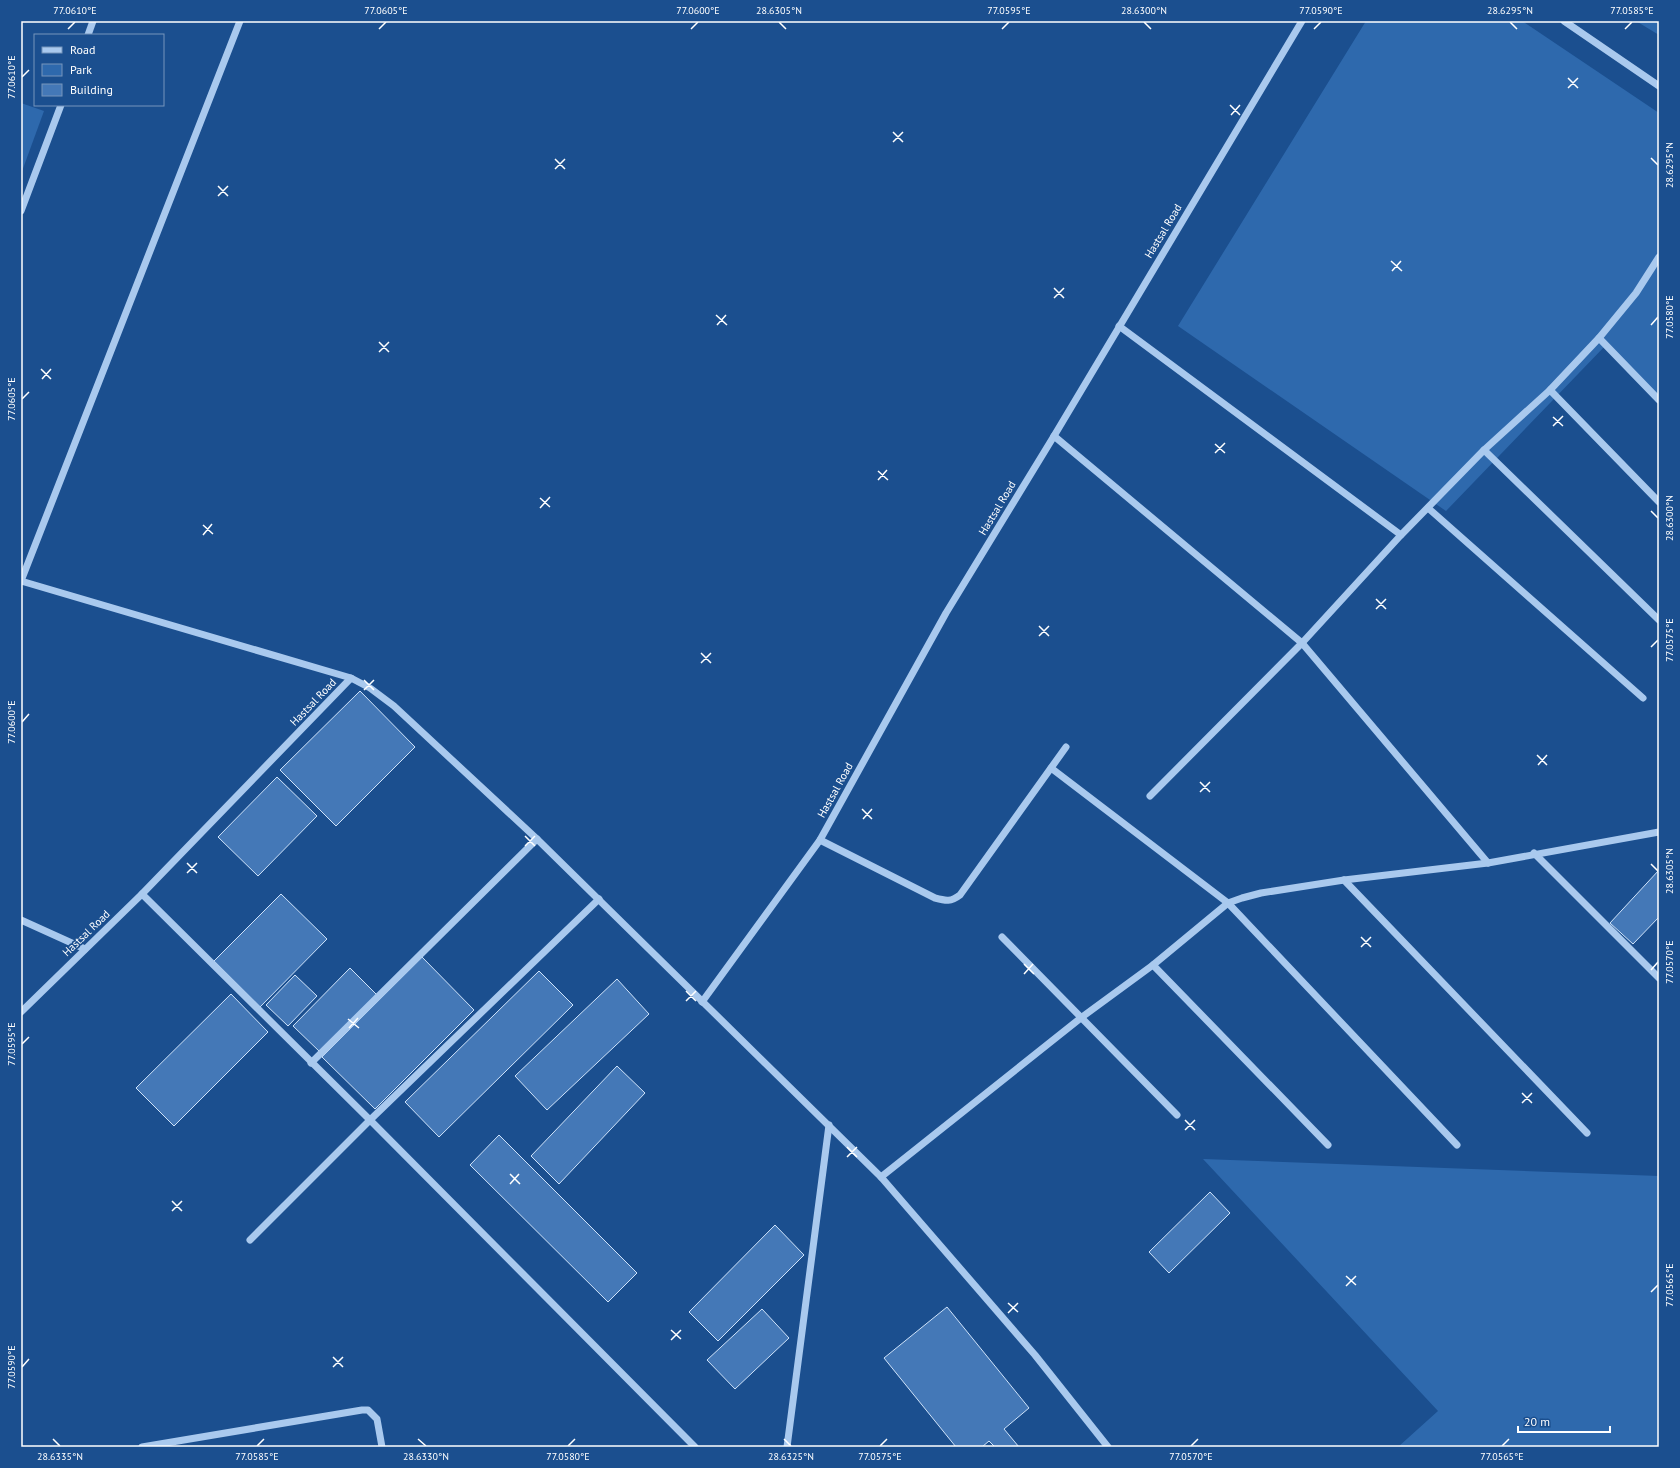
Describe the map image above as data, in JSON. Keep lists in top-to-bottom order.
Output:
{
  "streets": {
    "street": ["Hastsal Road"]
  },
  "legend": ["Road", "Park", "Building"],
  "scale_bar": "20 m",
  "coordinates": [
    "77.0610°E",
    "77.0605°E",
    "77.0600°E",
    "28.6305°N",
    "77.0595°E",
    "28.6300°N",
    "77.0590°E",
    "28.6295°N",
    "77.0585°E",
    "77.0580°E",
    "77.0575°E",
    "77.0570°E",
    "77.0565°E",
    "28.6335°N",
    "28.6330°N",
    "28.6325°N"
  ]
}
